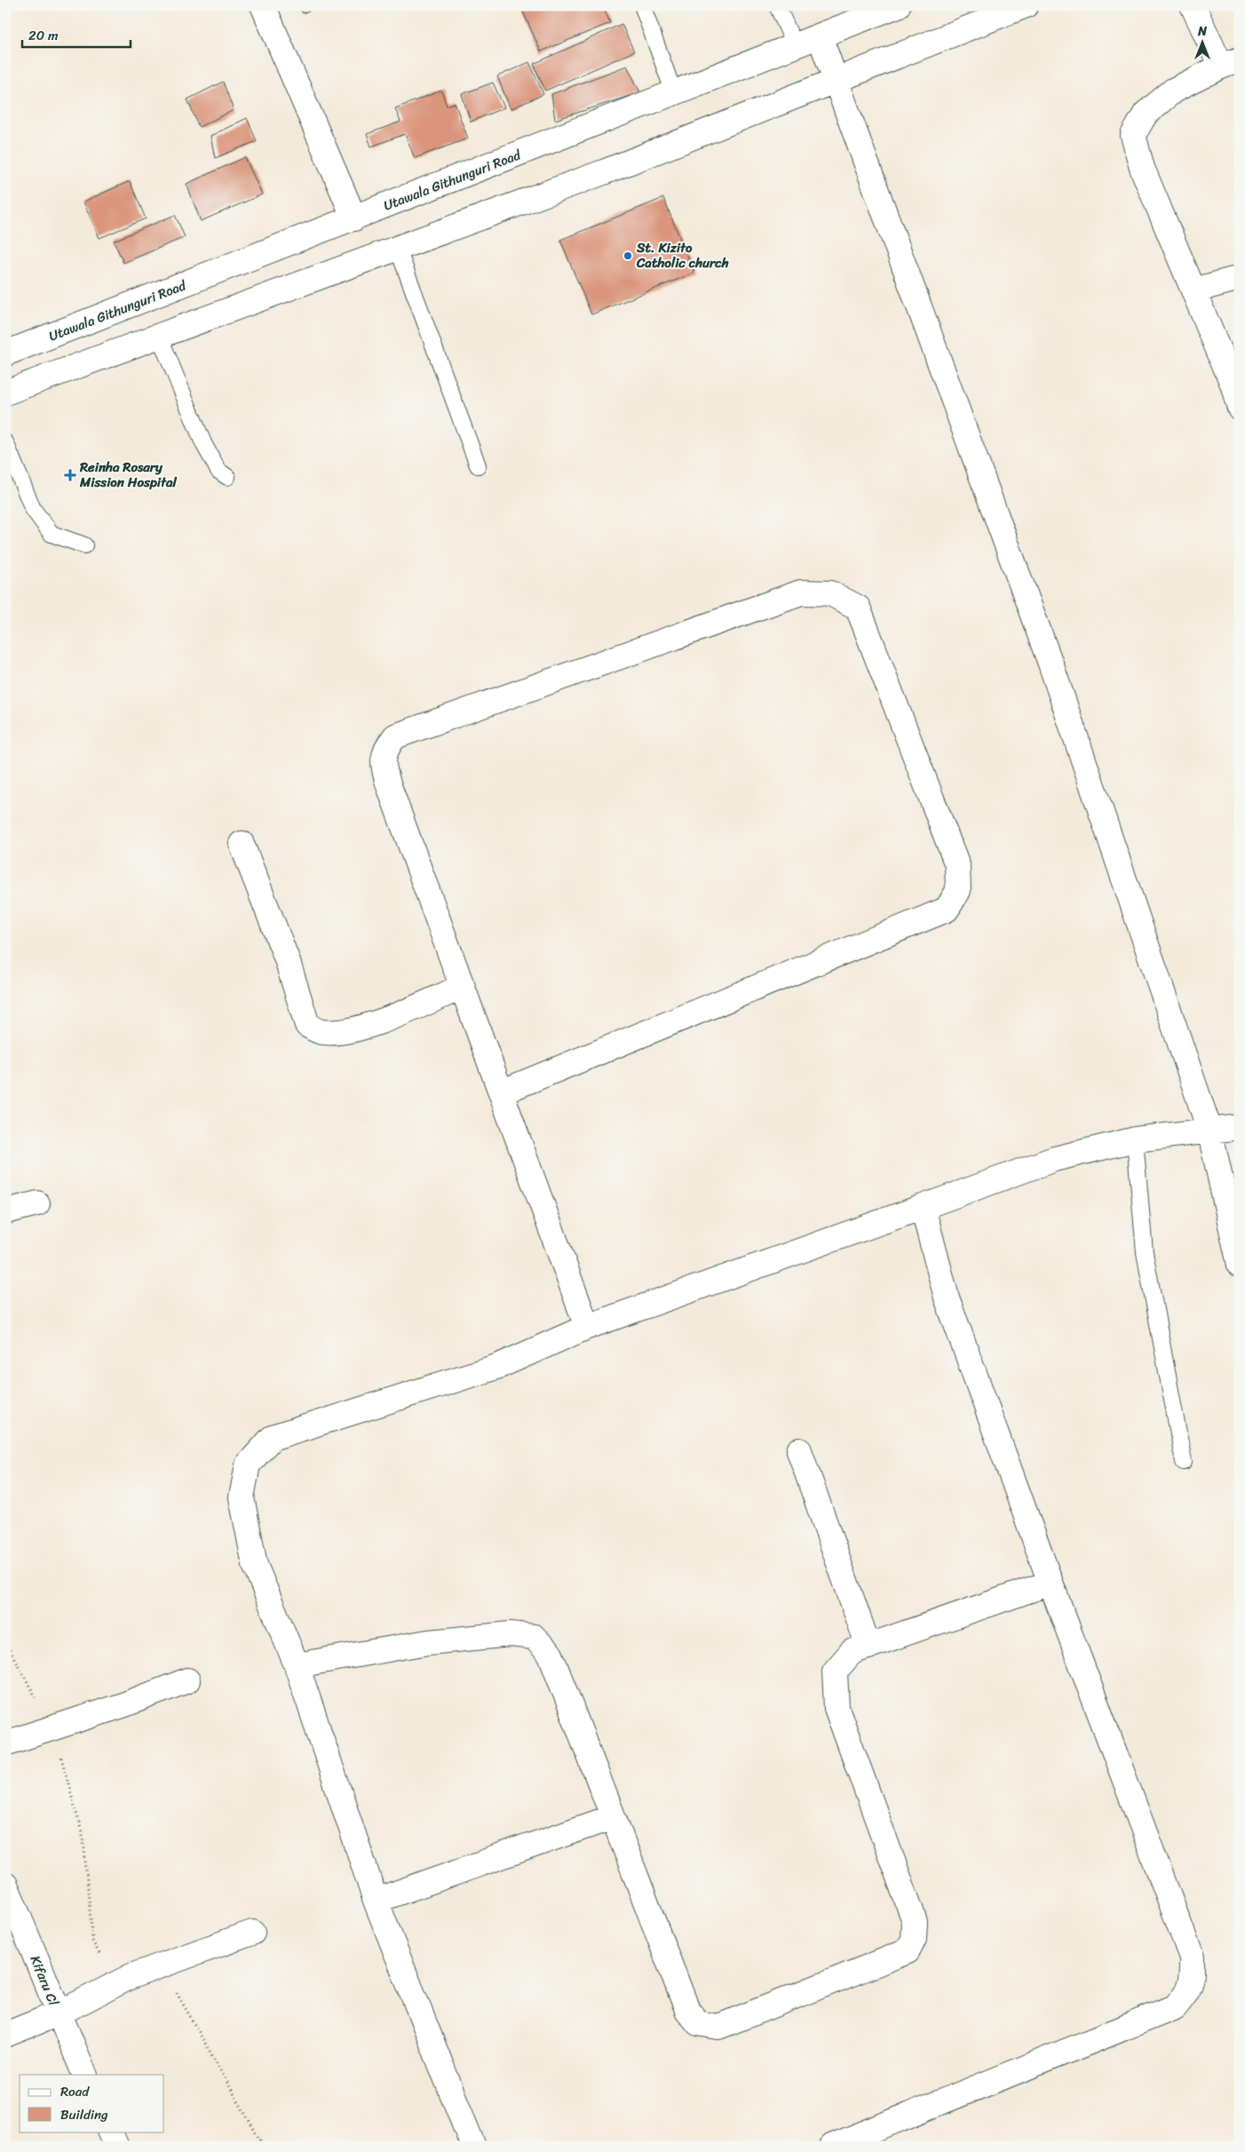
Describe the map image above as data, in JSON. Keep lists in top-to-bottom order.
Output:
{
  "streets": {
    "street": ["Utawala Githunguri Road", "Kifaru Cl"]
  },
  "places": {
    "other": ["St. Kizito Catholic church"],
    "health": ["Reinha Rosary Mission Hospital"]
  },
  "legend": ["Road", "Building"],
  "scale_bar": "20 m",
  "north": "top"
}
